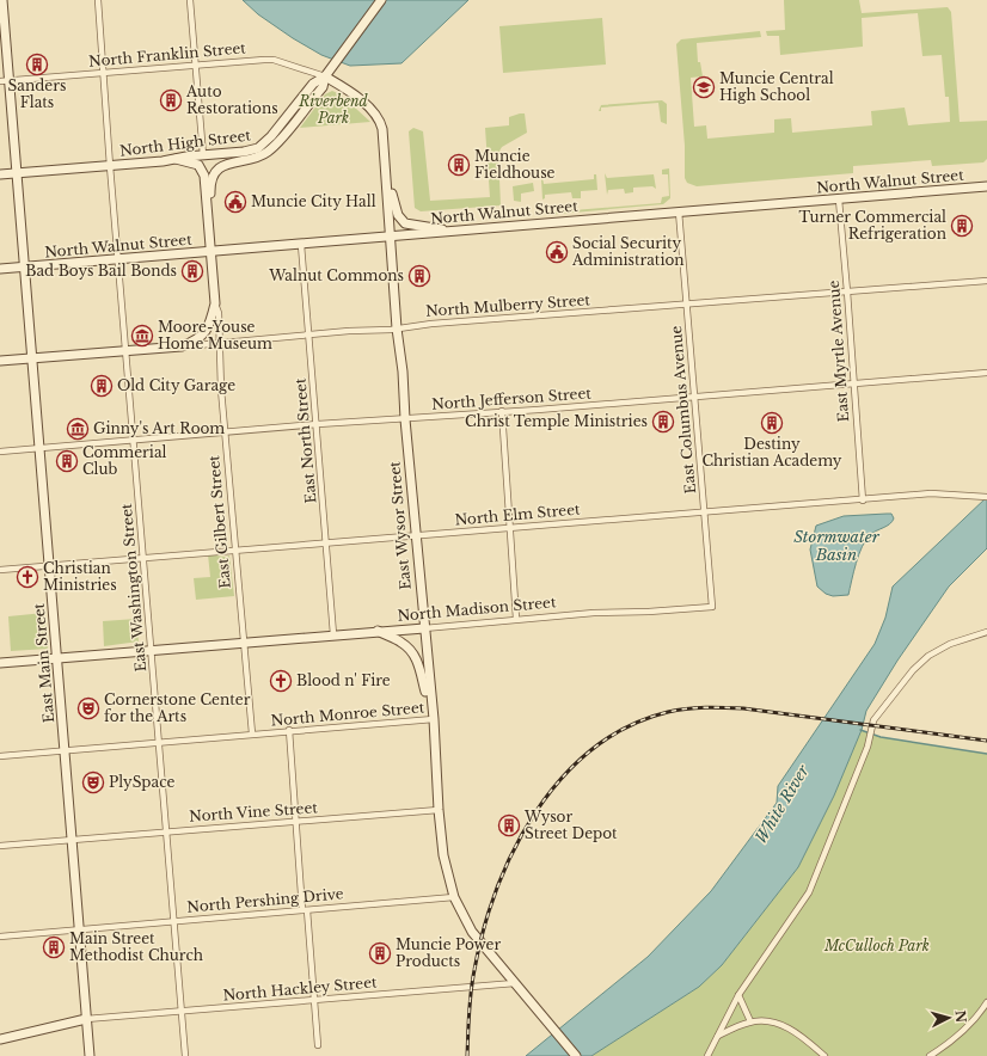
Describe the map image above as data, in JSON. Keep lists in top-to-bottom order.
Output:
{
  "streets": {
    "main road": [
      "North High Street",
      "North Walnut Street",
      "North Mulberry Street",
      "East Gilbert Street",
      "East Wysor Street",
      "North Madison Street",
      "East Main Street"
    ],
    "street": [
      "North Franklin Street",
      "East Myrtle Avenue",
      "North Jefferson Street",
      "East Columbus Avenue",
      "East North Street",
      "North Elm Street",
      "East Washington Street",
      "North Monroe Street",
      "North Vine Street",
      "North Pershing Drive",
      "North Hackley Street"
    ]
  },
  "crossings": [
    ["North Franklin Street", "North High Street"],
    ["North Franklin Street", "East Washington Street"],
    ["North Franklin Street", "East Main Street"],
    ["North High Street", "East Gilbert Street"],
    ["North High Street", "East Washington Street"],
    ["North High Street", "East Main Street"],
    ["North Walnut Street", "East Myrtle Avenue"],
    ["North Walnut Street", "East Columbus Avenue"],
    ["North Walnut Street", "East North Street"],
    ["North Walnut Street", "East Gilbert Street"],
    ["North Walnut Street", "East Wysor Street"],
    ["North Walnut Street", "East Washington Street"],
    ["North Walnut Street", "East Main Street"],
    ["North Mulberry Street", "East Myrtle Avenue"],
    ["North Mulberry Street", "East Columbus Avenue"],
    ["North Mulberry Street", "East North Street"],
    ["North Mulberry Street", "East Gilbert Street"],
    ["North Mulberry Street", "East Wysor Street"],
    ["North Mulberry Street", "East Washington Street"],
    ["North Mulberry Street", "East Main Street"],
    ["East Myrtle Avenue", "North Jefferson Street"],
    ["East Myrtle Avenue", "North Elm Street"],
    ["North Jefferson Street", "East Columbus Avenue"],
    ["North Jefferson Street", "East North Street"],
    ["North Jefferson Street", "East Gilbert Street"],
    ["North Jefferson Street", "East Wysor Street"],
    ["North Jefferson Street", "East Washington Street"],
    ["North Jefferson Street", "East Main Street"],
    ["East Columbus Avenue", "North Elm Street"],
    ["East Columbus Avenue", "North Madison Street"],
    ["East North Street", "North Elm Street"],
    ["East North Street", "North Madison Street"],
    ["North Elm Street", "East Gilbert Street"],
    ["North Elm Street", "East Wysor Street"],
    ["North Elm Street", "East Washington Street"],
    ["North Elm Street", "East Main Street"],
    ["East Gilbert Street", "North Madison Street"],
    ["East Gilbert Street", "North Monroe Street"],
    ["East Wysor Street", "North Madison Street"],
    ["East Wysor Street", "North Monroe Street"],
    ["East Wysor Street", "North Vine Street"],
    ["East Wysor Street", "North Pershing Drive"],
    ["East Wysor Street", "North Hackley Street"],
    ["East Washington Street", "North Madison Street"],
    ["East Washington Street", "North Monroe Street"],
    ["East Washington Street", "North Vine Street"],
    ["East Washington Street", "North Pershing Drive"],
    ["East Washington Street", "North Hackley Street"],
    ["North Madison Street", "East Main Street"],
    ["East Main Street", "North Monroe Street"],
    ["East Main Street", "North Vine Street"],
    ["East Main Street", "North Pershing Drive"],
    ["East Main Street", "North Hackley Street"]
  ],
  "water": ["Stormwater Basin", "White River"],
  "parks": ["Riverbend Park", "McCulloch Park"],
  "places": {
    "building": [
      "Sanders Flats",
      "Auto Restorations",
      "Muncie Fieldhouse",
      "Turner Commercial Refrigeration",
      "Bad Boys Bail Bonds",
      "Walnut Commons",
      "Old City Garage",
      "Christ Temple Ministries",
      "Destiny Christian Academy",
      "Commerial Club",
      "Wysor Street Depot",
      "Main Street Methodist Church",
      "Muncie Power Products"
    ],
    "school or university": ["Muncie Central High School"],
    "public building": ["Muncie City Hall", "Social Security Administration"],
    "museum": ["Moore-Youse Home Museum", "Ginny's Art Room"],
    "church": ["Christian Ministries", "Blood n' Fire"],
    "theatre": ["Cornerstone Center for the Arts", "PlySpace"]
  },
  "north": "right"
}
